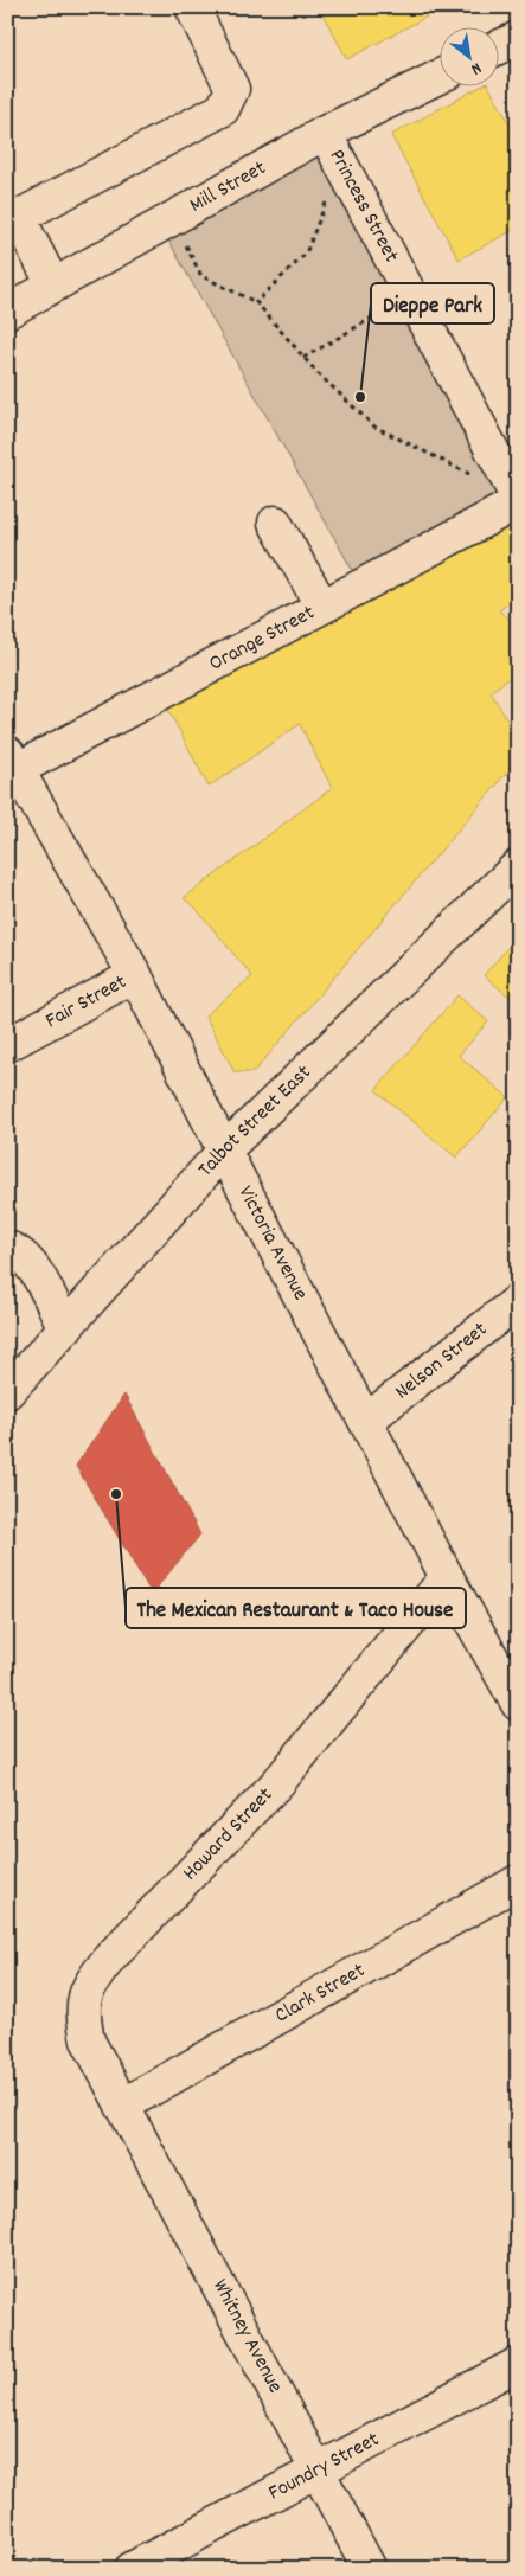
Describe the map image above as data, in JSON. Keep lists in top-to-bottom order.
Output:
{
  "streets": {
    "street": [
      "Mill Street",
      "Princess Street",
      "Orange Street",
      "Fair Street",
      "Talbot Street East",
      "Victoria Avenue",
      "Nelson Street",
      "Howard Street",
      "Clark Street",
      "Whitney Avenue",
      "Foundry Street"
    ]
  },
  "crossings": [
    ["Mill Street", "Princess Street"],
    ["Princess Street", "Orange Street"],
    ["Orange Street", "Victoria Avenue"],
    ["Fair Street", "Victoria Avenue"],
    ["Talbot Street East", "Victoria Avenue"],
    ["Victoria Avenue", "Nelson Street"],
    ["Victoria Avenue", "Howard Street"],
    ["Howard Street", "Clark Street"],
    ["Howard Street", "Whitney Avenue"],
    ["Clark Street", "Whitney Avenue"],
    ["Whitney Avenue", "Foundry Street"]
  ],
  "places": ["Dieppe Park", "The Mexican Restaurant & Taco House"],
  "north": "bottom right"
}
